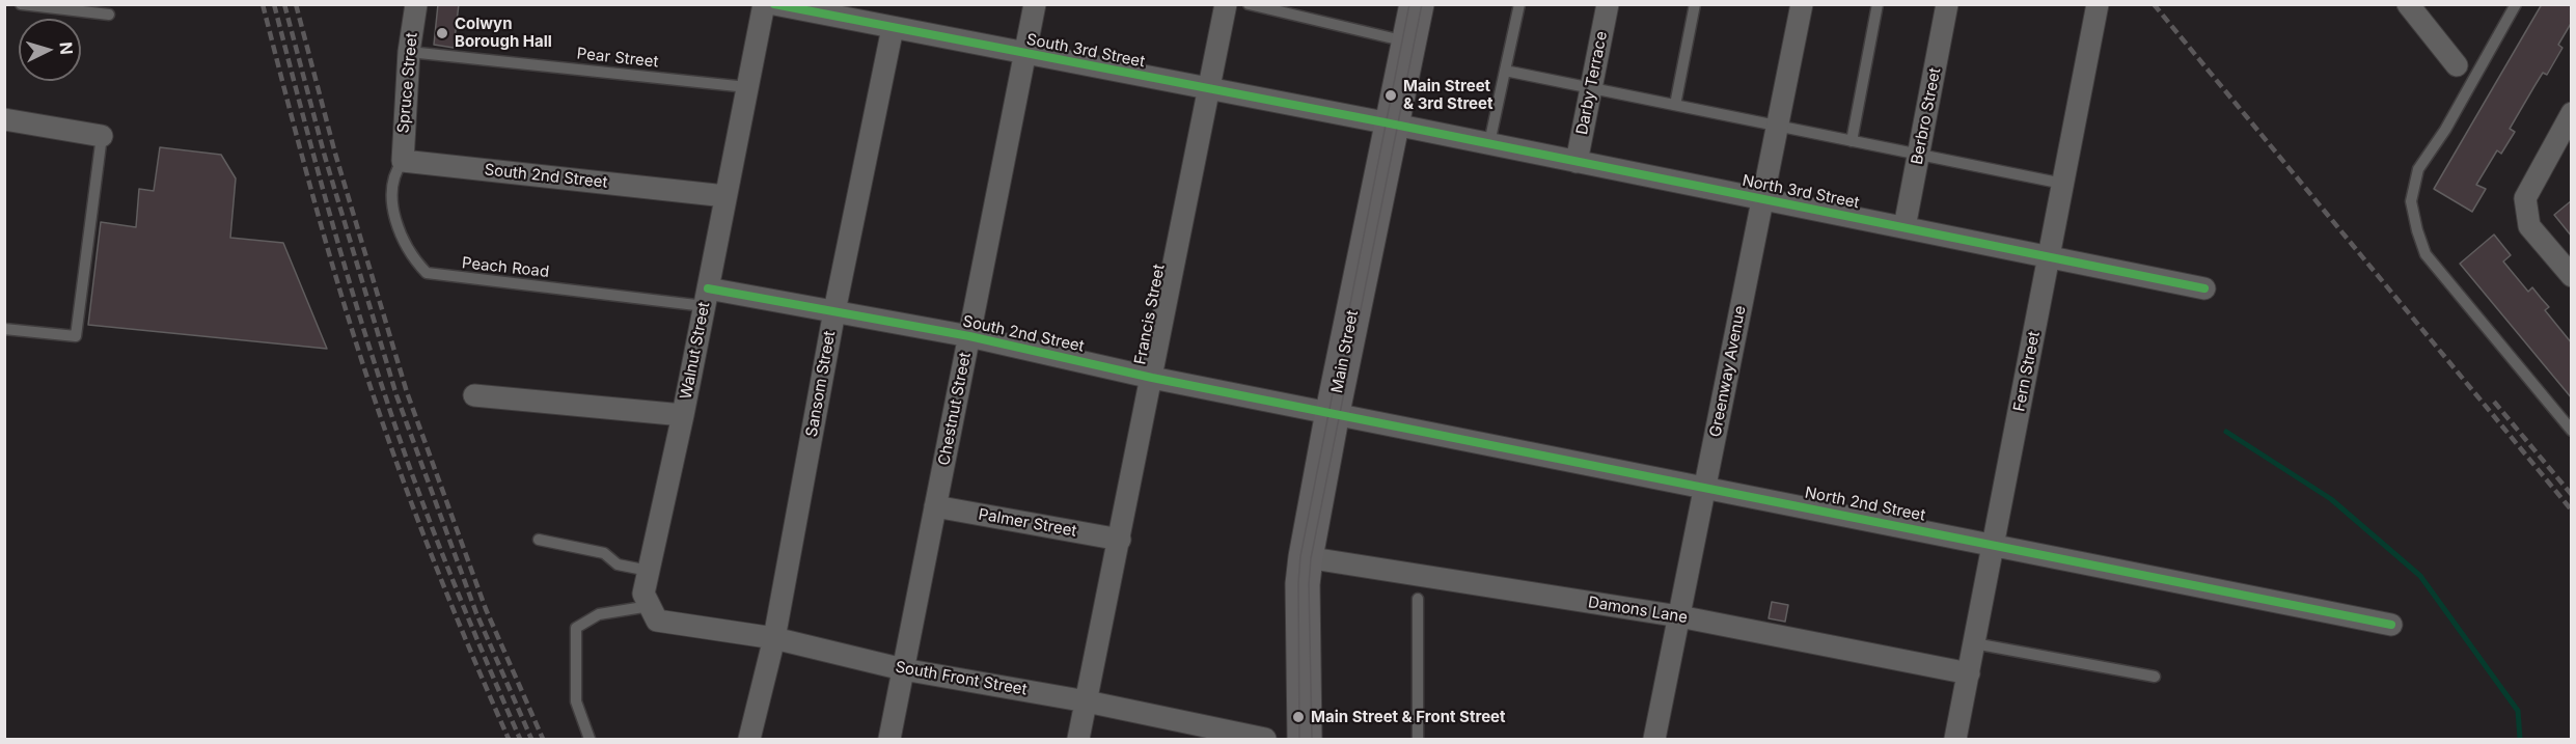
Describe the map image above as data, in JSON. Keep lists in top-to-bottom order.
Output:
{
  "streets": {
    "main road": ["Main Street"],
    "street": [
      "South 3rd Street",
      "Spruce Street",
      "Darby Terrace",
      "Berbro Street",
      "South 2nd Street",
      "North 3rd Street",
      "Francis Street",
      "Walnut Street",
      "Greenway Avenue",
      "Fern Street",
      "Sansom Street",
      "Chestnut Street",
      "North 2nd Street",
      "Palmer Street",
      "Damons Lane",
      "South Front Street"
    ],
    "lane": ["Pear Street", "Peach Road"]
  },
  "crossings": [
    ["South 3rd Street", "North 3rd Street"],
    ["South 3rd Street", "Francis Street"],
    ["South 3rd Street", "Main Street"],
    ["South 3rd Street", "Sansom Street"],
    ["South 3rd Street", "Chestnut Street"],
    ["Pear Street", "Spruce Street"],
    ["Pear Street", "Walnut Street"],
    ["Spruce Street", "South 2nd Street"],
    ["Spruce Street", "Peach Road"],
    ["Darby Terrace", "North 3rd Street"],
    ["Berbro Street", "North 3rd Street"],
    ["South 2nd Street", "Peach Road"],
    ["South 2nd Street", "Francis Street"],
    ["South 2nd Street", "Walnut Street"],
    ["South 2nd Street", "Main Street"],
    ["South 2nd Street", "Sansom Street"],
    ["South 2nd Street", "Chestnut Street"],
    ["South 2nd Street", "North 2nd Street"],
    ["North 3rd Street", "Main Street"],
    ["North 3rd Street", "Greenway Avenue"],
    ["North 3rd Street", "Fern Street"],
    ["Peach Road", "Walnut Street"],
    ["Francis Street", "Palmer Street"],
    ["Francis Street", "South Front Street"],
    ["Walnut Street", "South Front Street"],
    ["Main Street", "North 2nd Street"],
    ["Main Street", "Damons Lane"],
    ["Greenway Avenue", "North 2nd Street"],
    ["Greenway Avenue", "Damons Lane"],
    ["Fern Street", "North 2nd Street"],
    ["Fern Street", "Damons Lane"],
    ["Sansom Street", "South Front Street"],
    ["Chestnut Street", "Palmer Street"],
    ["Chestnut Street", "South Front Street"]
  ],
  "places": ["Colwyn Borough Hall", "Main Street & 3rd Street", "Main Street & Front Street"],
  "north": "right"
}
